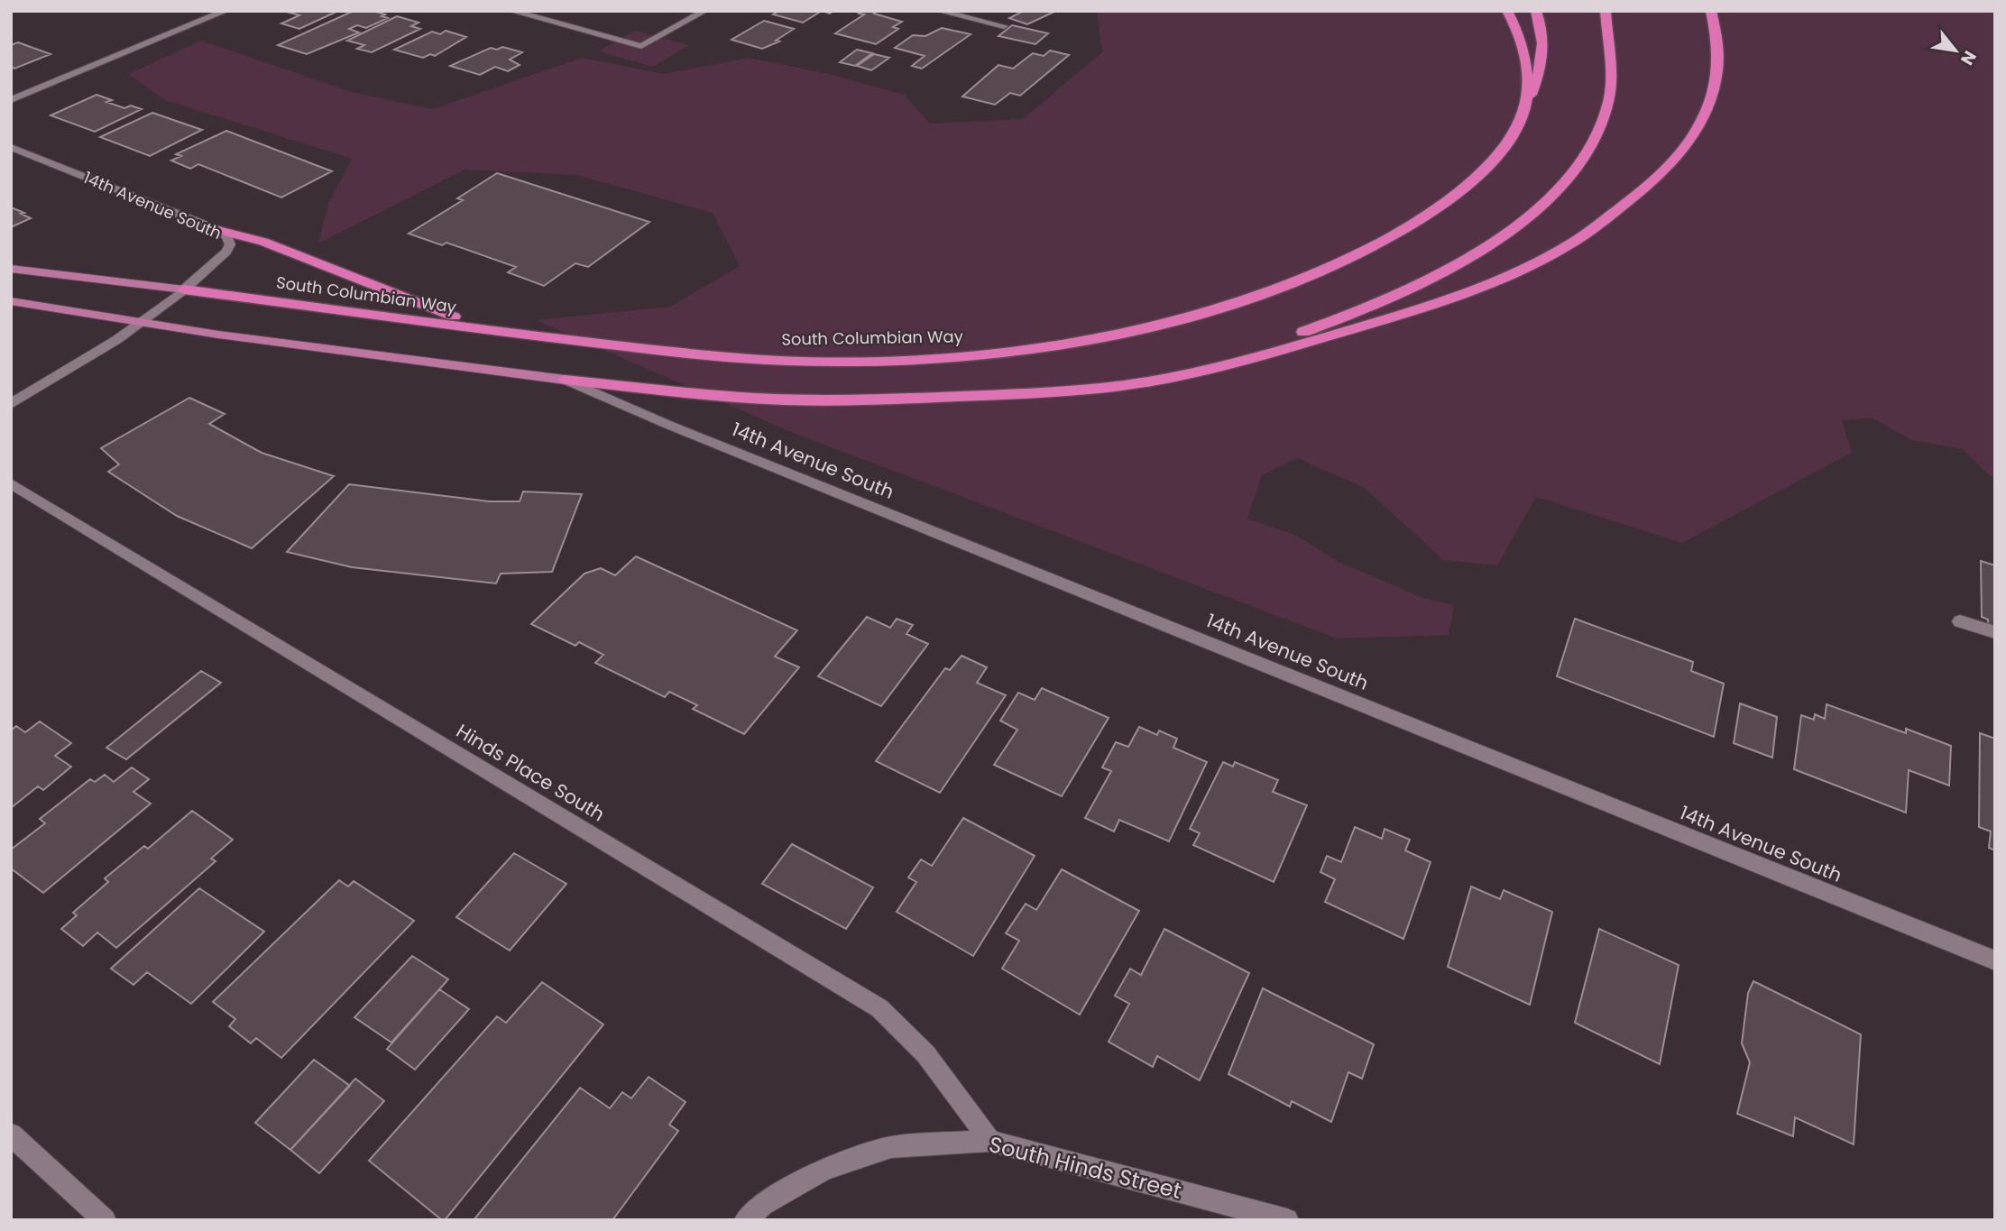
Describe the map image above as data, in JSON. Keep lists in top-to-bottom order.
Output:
{
  "streets": {
    "highway": ["South Columbian Way"],
    "street": ["14th Avenue South", "Hinds Place South", "South Hinds Street"]
  },
  "crossings": [
    ["14th Avenue South", "South Columbian Way"],
    ["Hinds Place South", "South Hinds Street"]
  ],
  "north": "bottom right"
}
